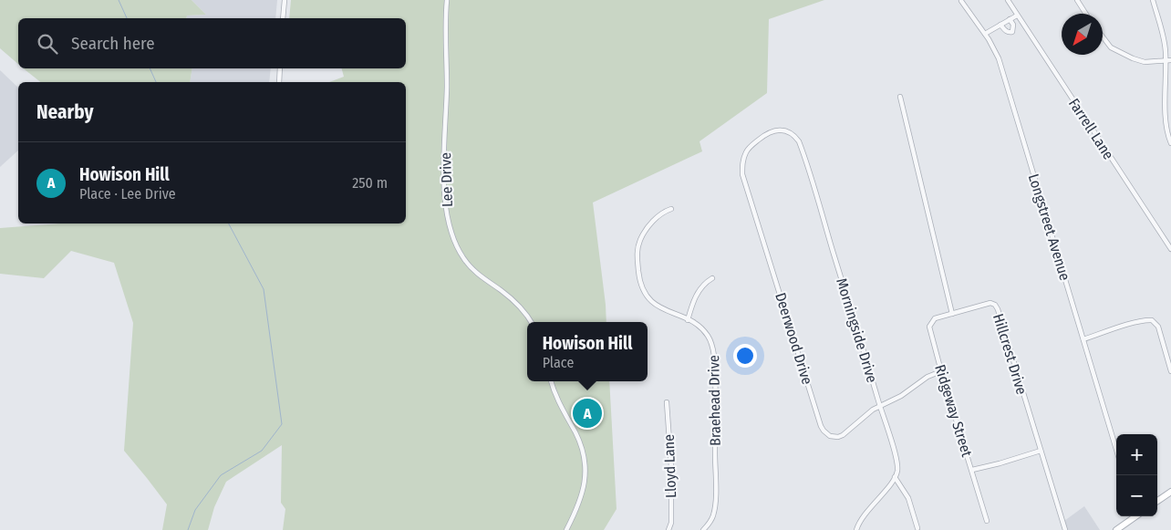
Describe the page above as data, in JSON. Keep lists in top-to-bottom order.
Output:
{
  "streets": {
    "street": [
      "Farrell Lane",
      "Lee Drive",
      "Longstreet Avenue",
      "Morningside Drive",
      "Deerwood Drive",
      "Hillcrest Drive",
      "Braehead Drive",
      "Ridgeway Street",
      "Lloyd Lane"
    ]
  },
  "crossings": [
    ["Morningside Drive", "Deerwood Drive"],
    ["Deerwood Drive", "Ridgeway Street"],
    ["Hillcrest Drive", "Ridgeway Street"]
  ],
  "north": "bottom left",
  "page": {
    "search": "Search here",
    "heading": "Nearby",
    "list": [
      {
        "mark": "A",
        "name": "Howison Hill",
        "note": "Place · Lee Drive",
        "value": "250 m"
      }
    ],
    "popup": ["Howison Hill", "Place"],
    "pins": "A",
    "map_buttons": ["+", "−"]
  }
}
